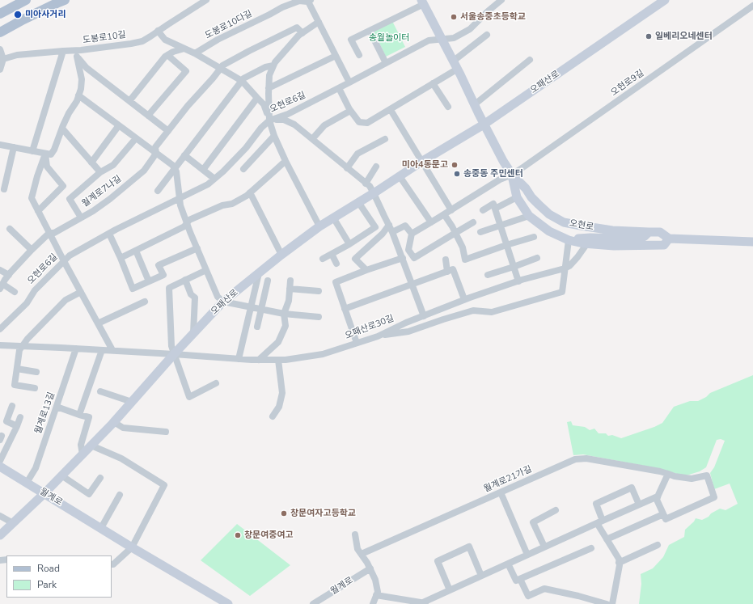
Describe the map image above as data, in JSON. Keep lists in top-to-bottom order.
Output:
{
  "streets": {
    "street": [
      "도봉로10다길",
      "도봉로10길",
      "오패산로",
      "오현로9길",
      "오현로6길",
      "월계로7나길",
      "오현로",
      "오패산로30길",
      "월계로13길",
      "월계로21가길",
      "월계로"
    ]
  },
  "crossings": [
    ["오패산로", "오현로"],
    ["오패산로", "오패산로30길"],
    ["오패산로", "월계로"],
    ["오현로9길", "오현로"],
    ["오현로6길", "오현로"],
    ["오패산로30길", "월계로13길"],
    ["월계로13길", "월계로"]
  ],
  "parks": ["송월놀이터"],
  "places": [
    "미아사거리",
    "서울송중초등학교",
    "일베리오네센터",
    "미아4동문고",
    "송중동 주민센터",
    "창문여자고등학교",
    "창문여중여고"
  ],
  "legend": ["Road", "Park"]
}
